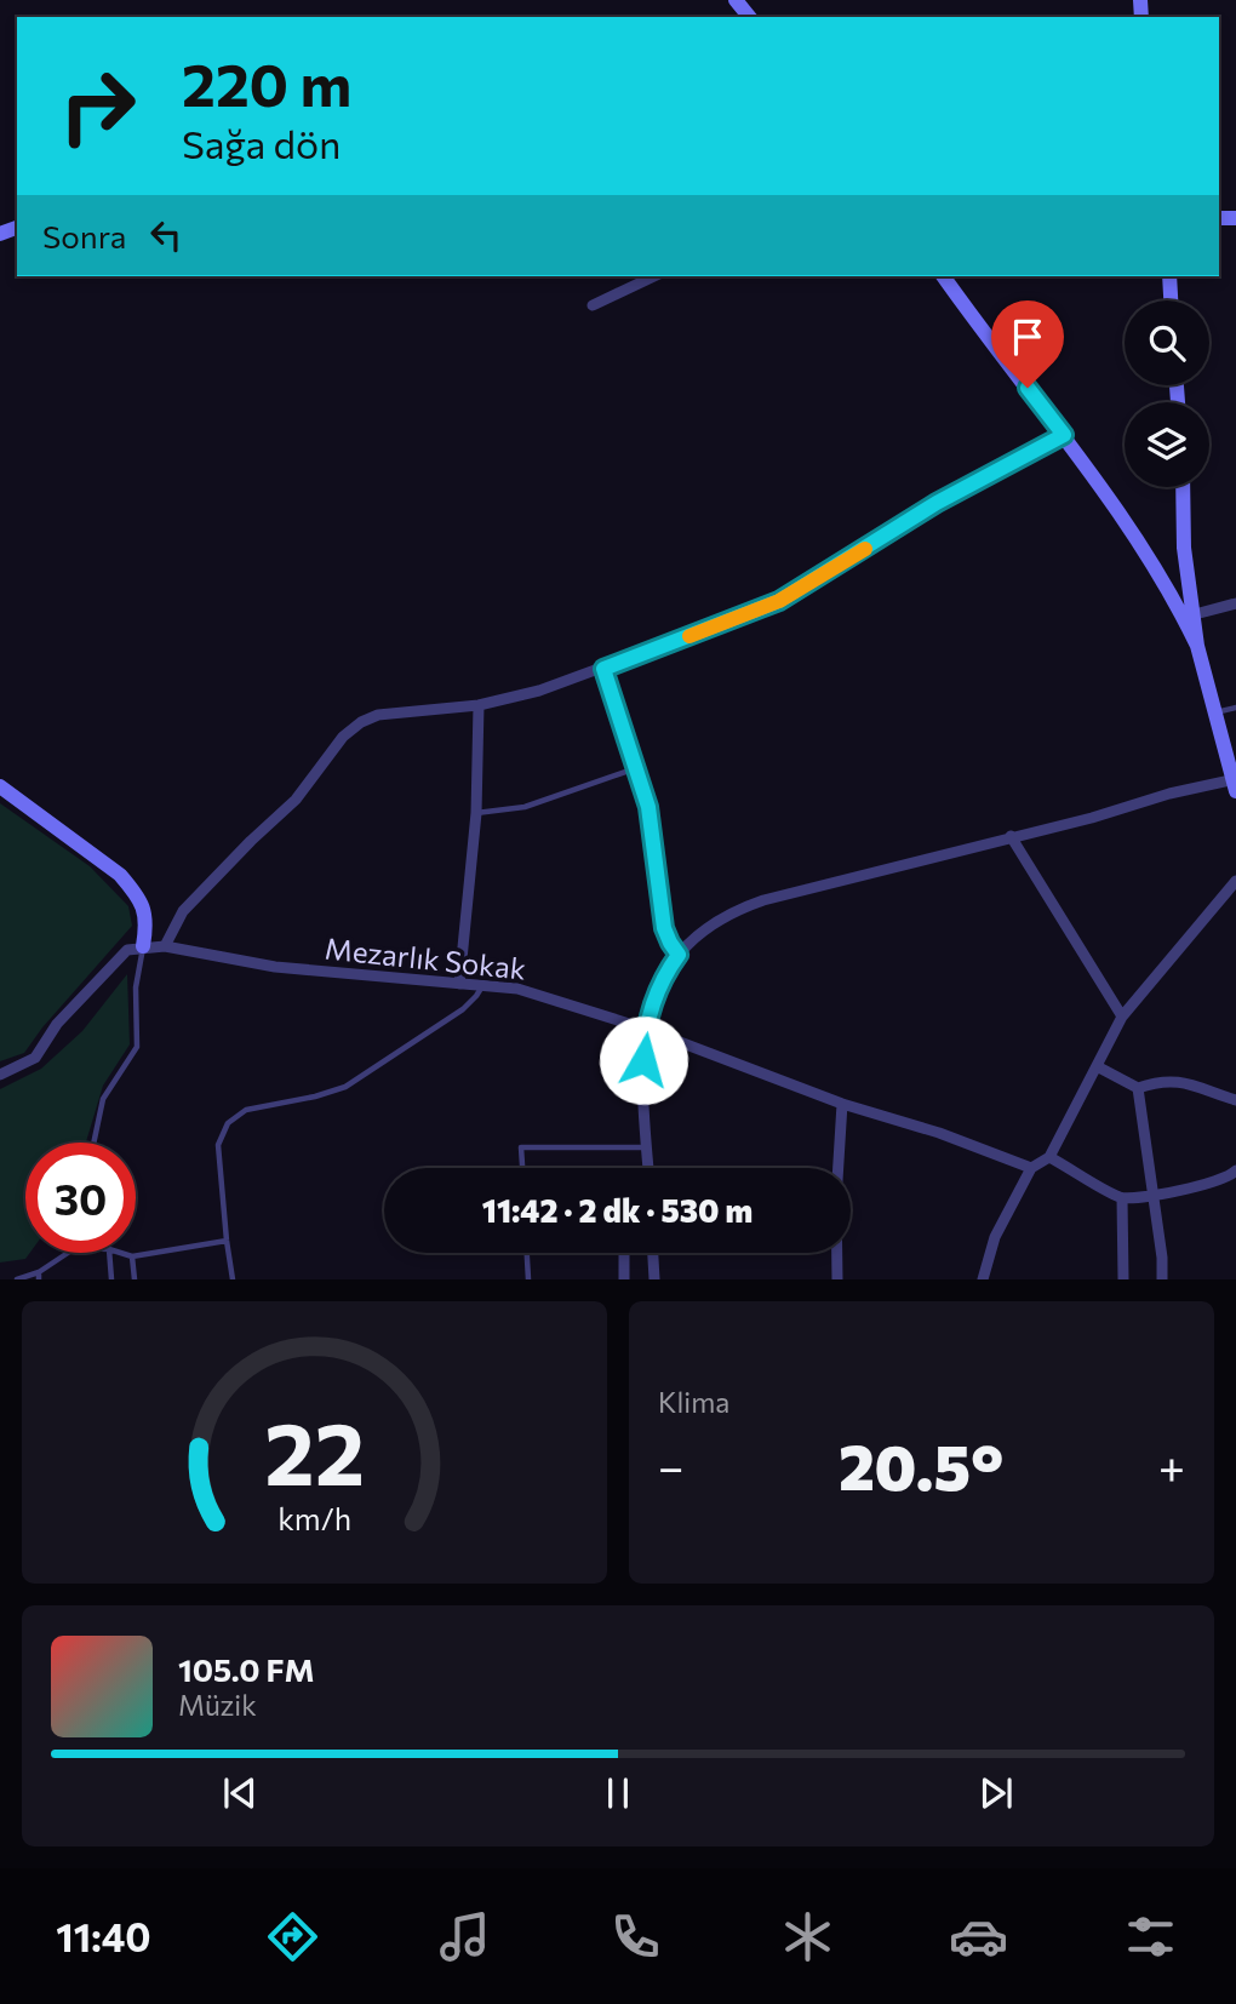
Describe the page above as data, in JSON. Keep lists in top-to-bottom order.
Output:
{
  "streets": {
    "street": ["Mezarlık Sokak"]
  },
  "page": {
    "turn": ["220 m", "Sağa dön"],
    "then": "Sonra",
    "limit": "30",
    "trip": "11:42 · 2 dk · 530 m",
    "tile": "Klima",
    "heat": ["−", "20.5°", "+"],
    "song": ["105.0 FM", "Müzik"],
    "tabs": "11:40",
    "gauge": ["22", "km/h"]
  }
}
